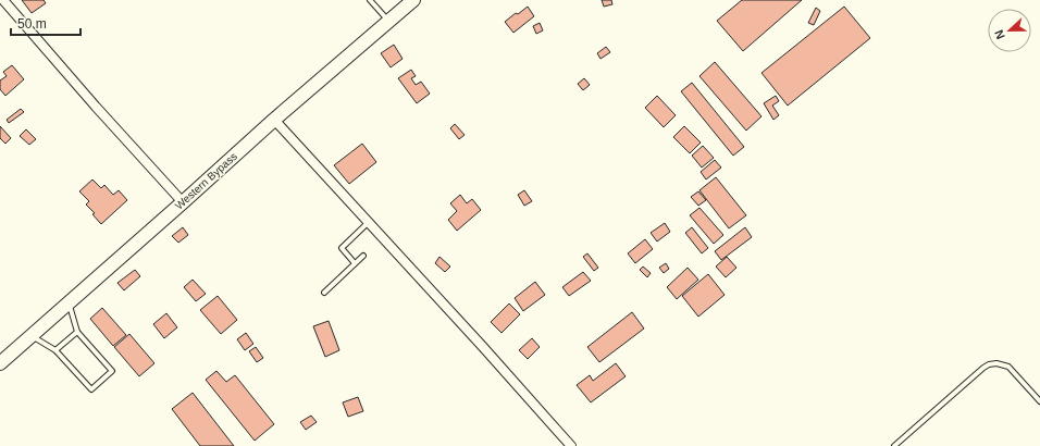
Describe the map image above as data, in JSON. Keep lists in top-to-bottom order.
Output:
{
  "streets": {
    "main road": ["Western Bypass"]
  },
  "scale_bar": "50 m",
  "north": "left"
}
